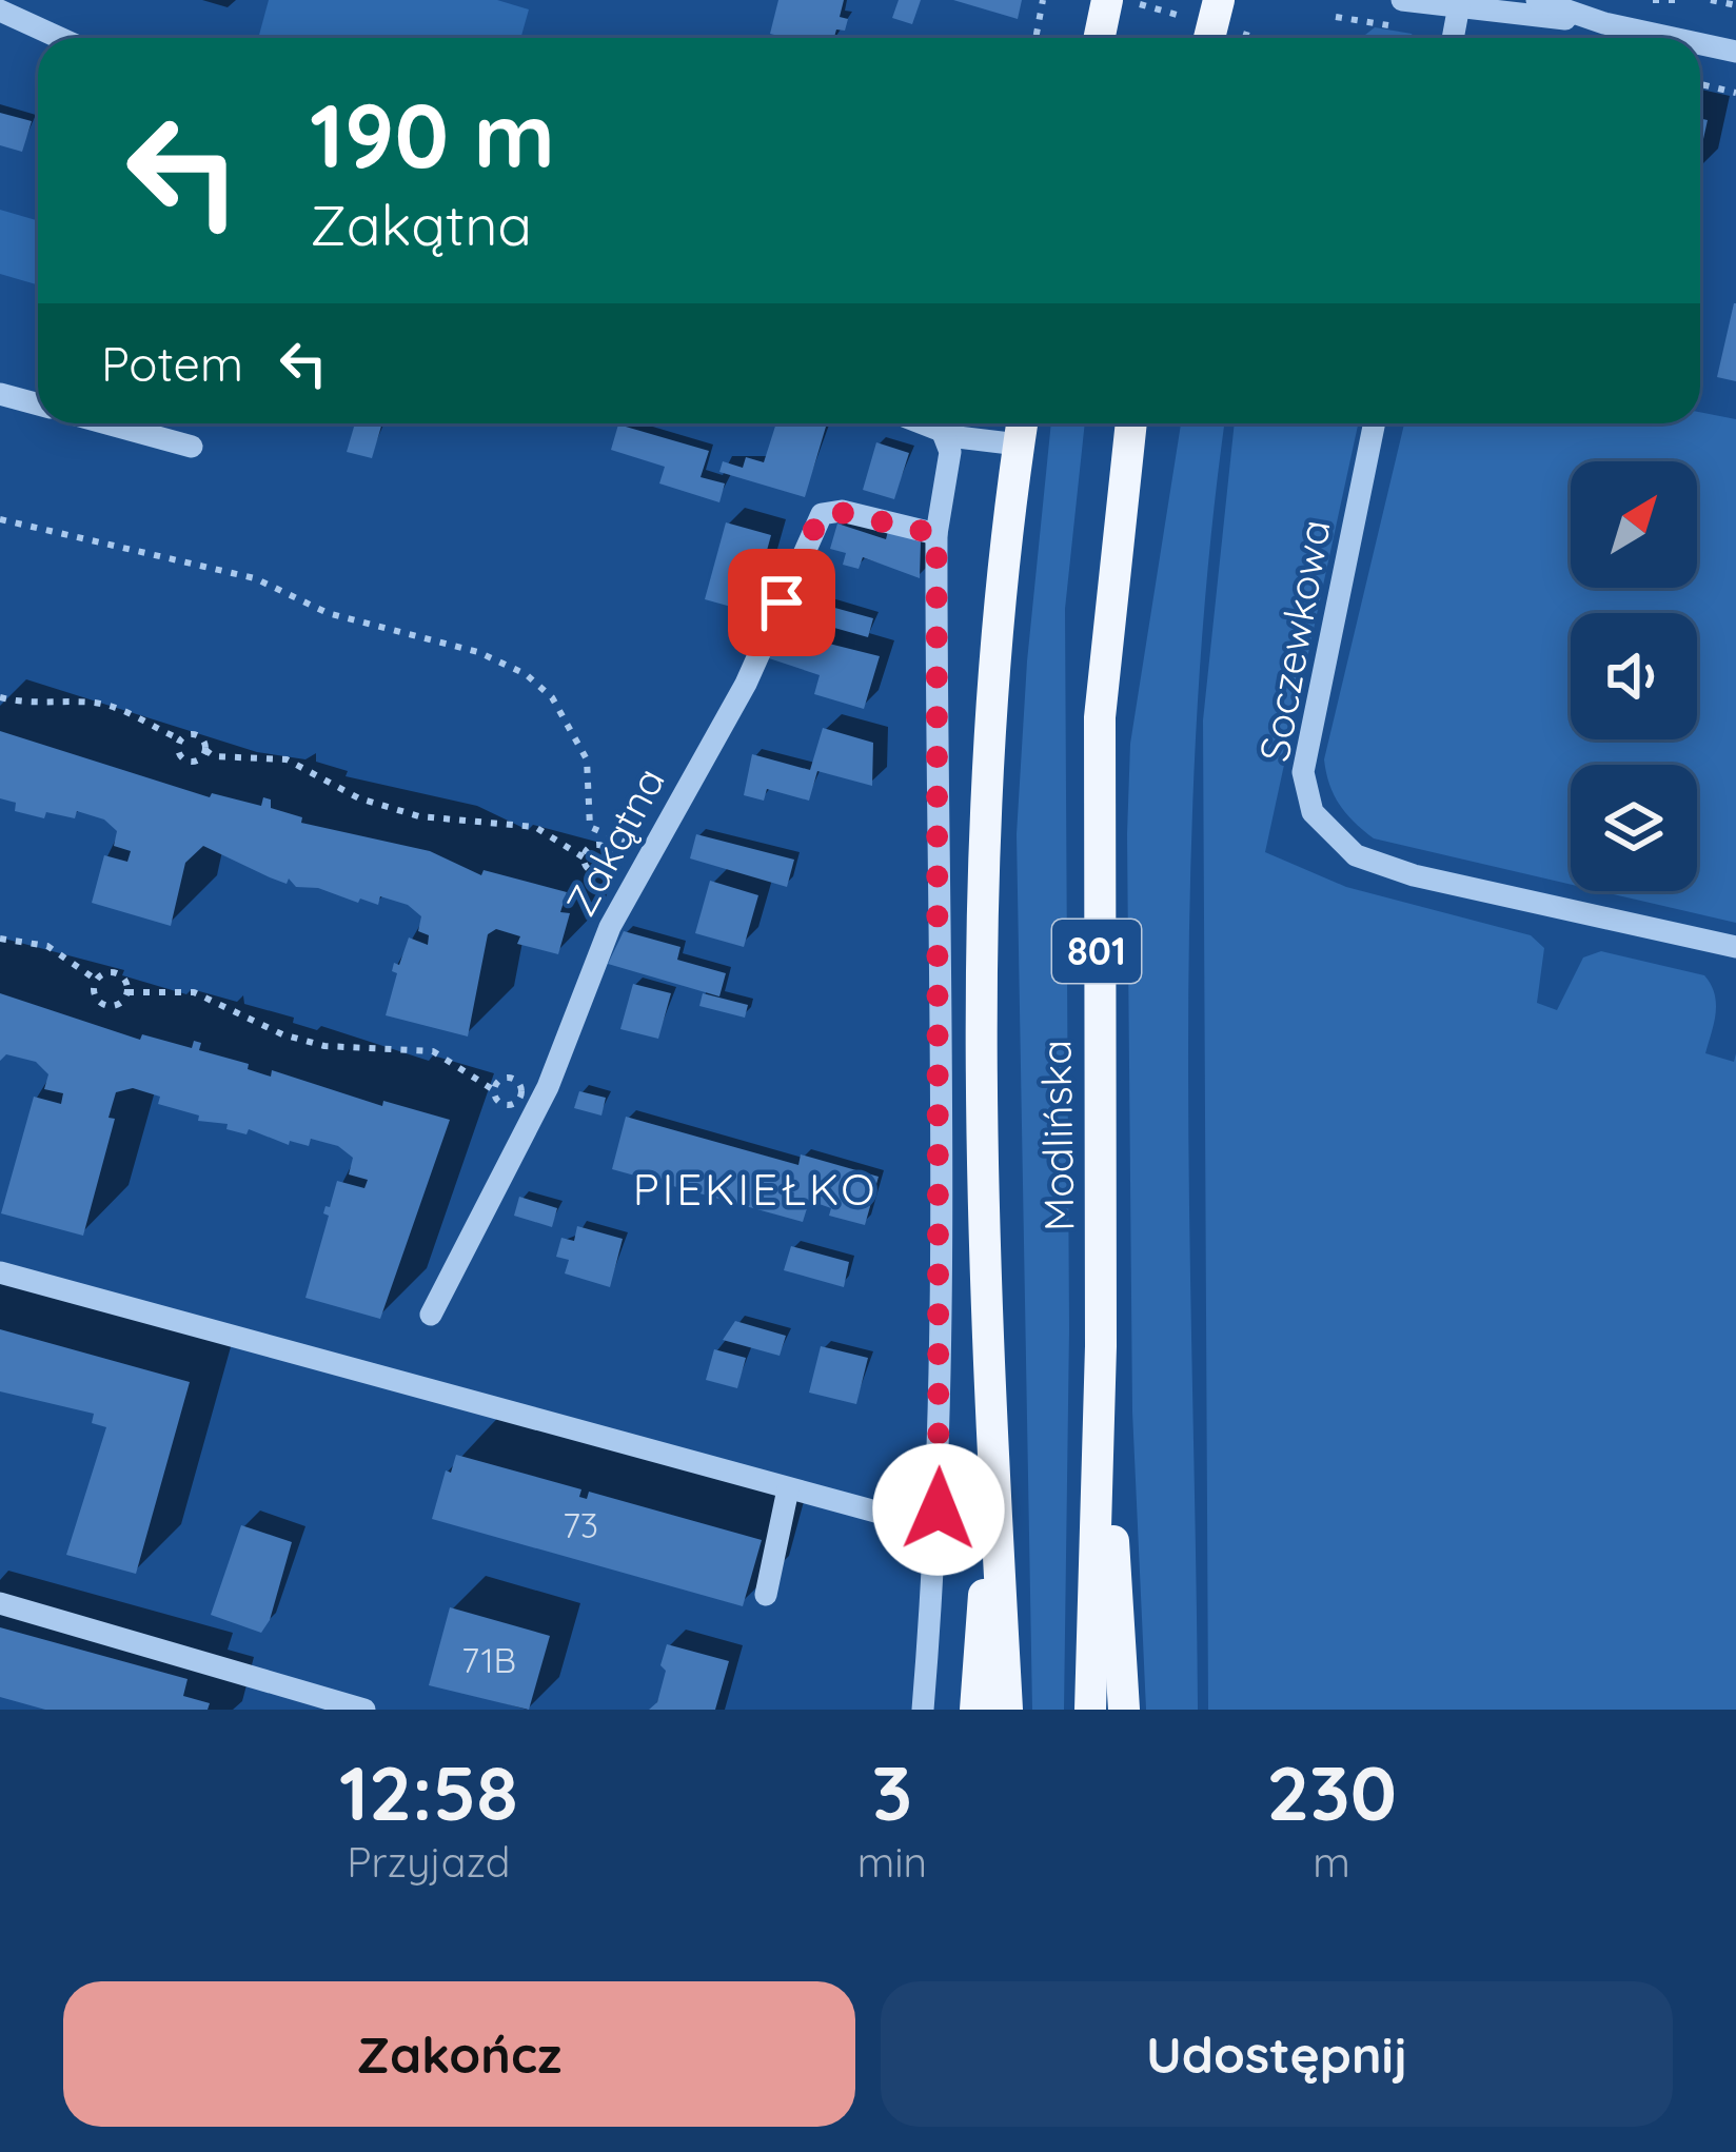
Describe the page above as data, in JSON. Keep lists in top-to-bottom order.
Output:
{
  "streets": {
    "main road": ["801", "Modlińska"],
    "street": ["Soczewkowa", "Zakątna"]
  },
  "districts": ["PIEKIEŁKO"],
  "house_numbers": ["73", "71B"],
  "north": "top right",
  "page": {
    "turn": ["190 m", "Zakątna"],
    "then": "Potem",
    "eta": [
      "12:58",
      "Przyjazd",
      "3",
      "min",
      "230",
      "m"
    ],
    "buttons": ["Zakończ", "Udostępnij"]
  }
}
